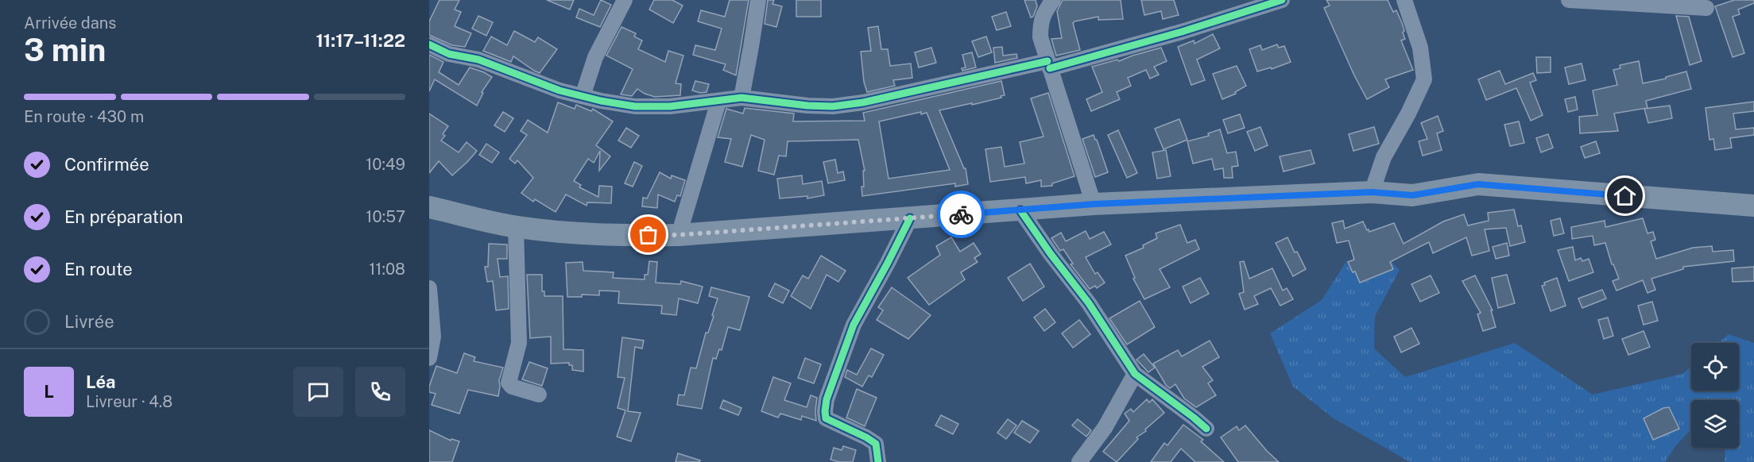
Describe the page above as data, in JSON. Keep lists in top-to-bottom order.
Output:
{
  "page": {
    "heading": ["3 min", "Arrivée dans", "11:17–11:22"],
    "panel": ["Léa", "Livreur · 4.8"],
    "bar": "En route · 430 m",
    "list": [
      ["Confirmée", "10:49"],
      ["En préparation", "10:57"],
      ["En route", "11:08"],
      "Livrée"
    ],
    "round": "L"
  }
}
